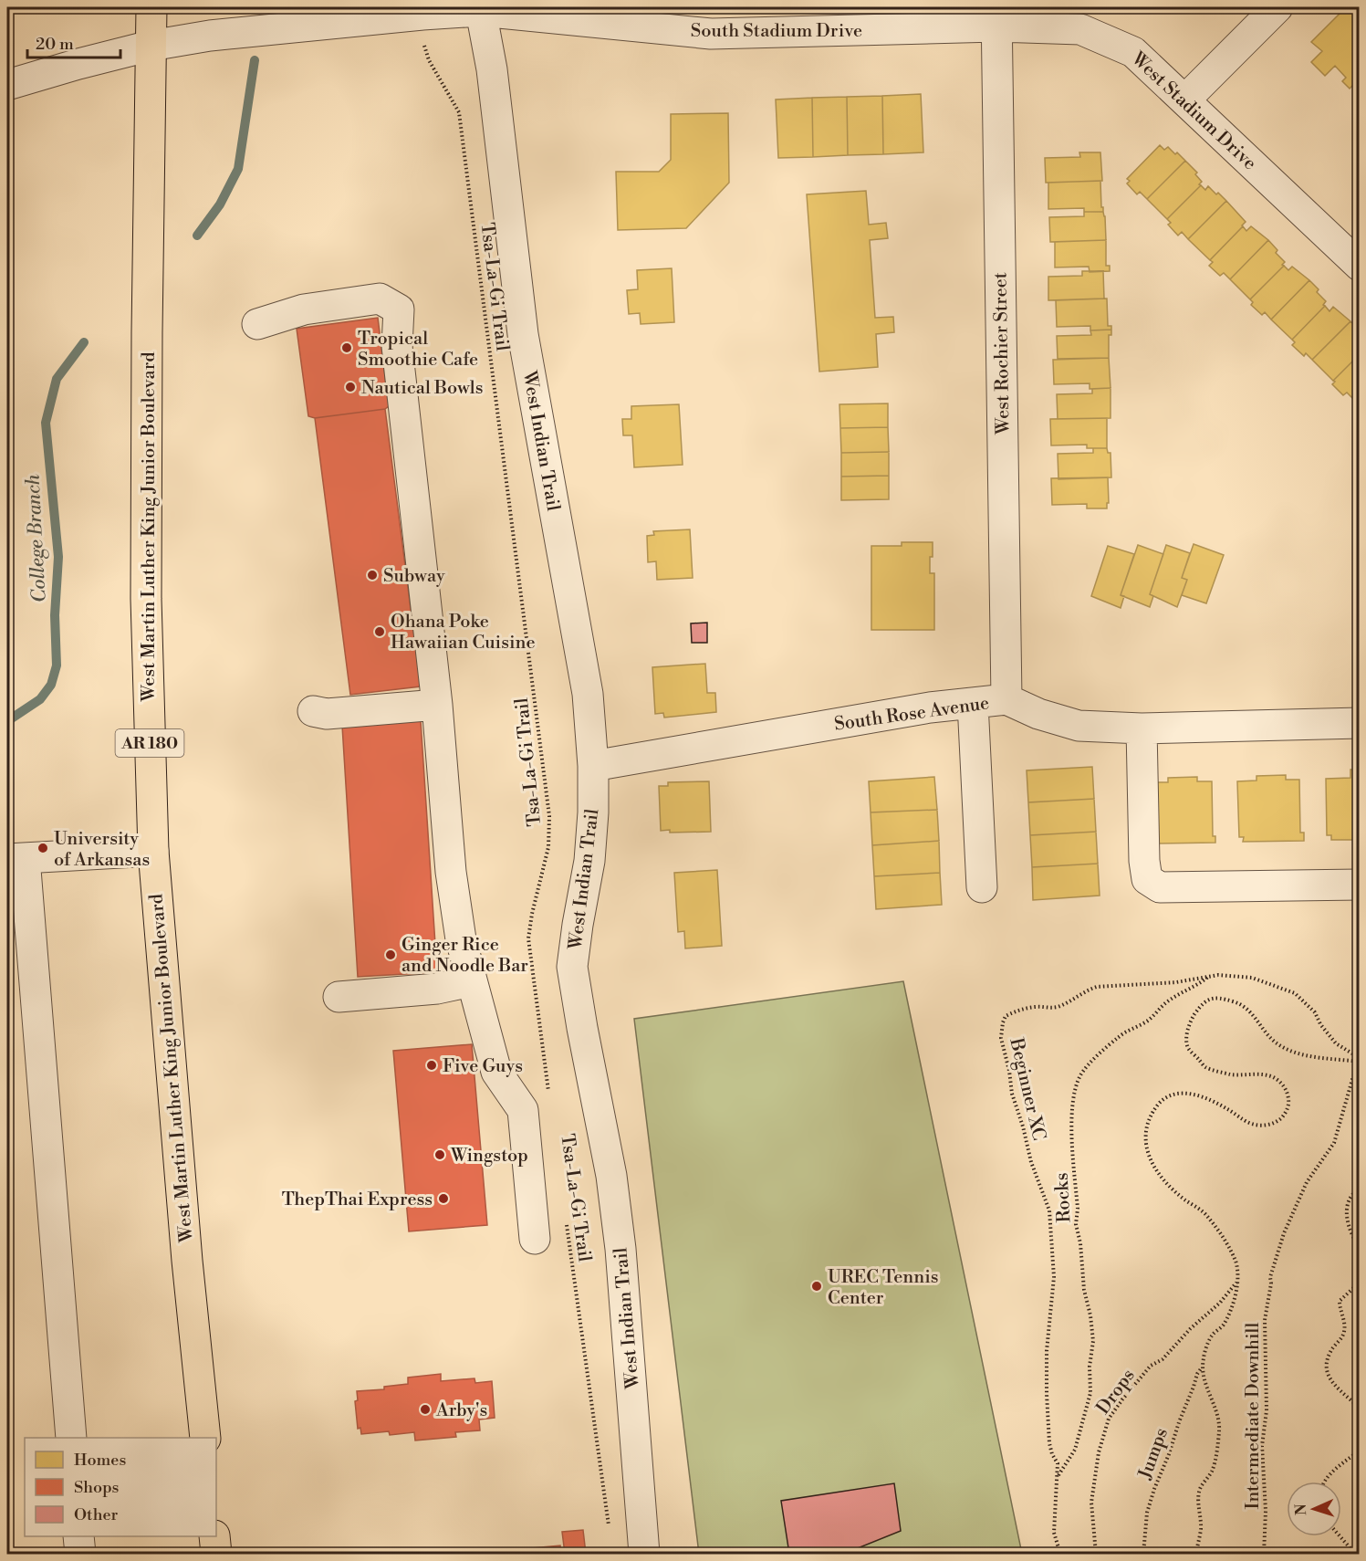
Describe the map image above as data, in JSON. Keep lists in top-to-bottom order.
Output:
{
  "streets": {
    "main road": ["West Martin Luther King Junior Boulevard", "AR 180"],
    "street": [
      "South Stadium Drive",
      "West Stadium Drive",
      "West Rochier Street",
      "West Indian Trail",
      "South Rose Avenue"
    ],
    "path": [
      "Tsa-La-Gi Trail",
      "Beginner XC",
      "Rocks",
      "Drops",
      "Intermediate Downhill",
      "Jumps"
    ]
  },
  "crossings": [
    ["South Stadium Drive", "West Stadium Drive"],
    ["South Stadium Drive", "Tsa-La-Gi Trail"],
    ["South Stadium Drive", "West Rochier Street"],
    ["South Stadium Drive", "West Indian Trail"],
    ["South Stadium Drive", "West Martin Luther King Junior Boulevard"],
    ["West Stadium Drive", "West Rochier Street"],
    ["West Rochier Street", "South Rose Avenue"],
    ["West Indian Trail", "South Rose Avenue"],
    ["Beginner XC", "Rocks"],
    ["Drops", "Jumps"]
  ],
  "water": ["College Branch"],
  "places": [
    "Tropical Smoothie Cafe",
    "Nautical Bowls",
    "Subway",
    "Ohana Poke Hawaiian Cuisine",
    "University of Arkansas",
    "Ginger Rice and Noodle Bar",
    "Five Guys",
    "Wingstop",
    "ThepThai Express",
    "UREC Tennis Center",
    "Arby's"
  ],
  "legend": ["Homes", "Shops", "Other"],
  "scale_bar": "20 m",
  "north": "left"
}
